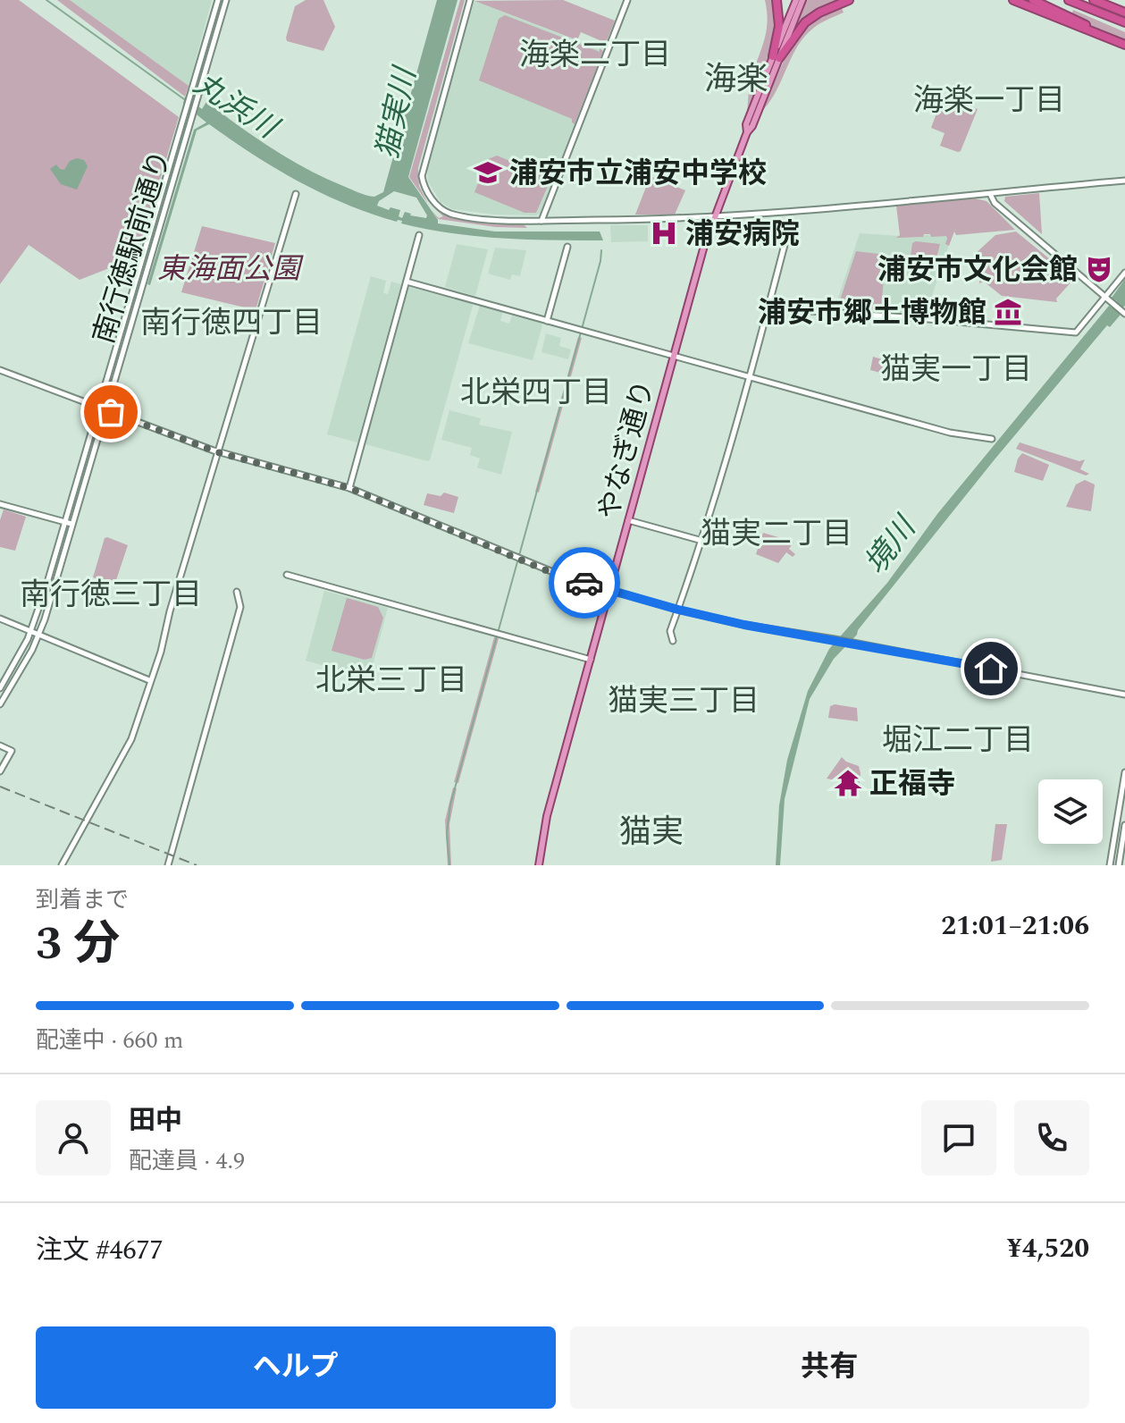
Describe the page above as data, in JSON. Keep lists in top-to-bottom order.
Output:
{
  "streets": {
    "main road": ["やなぎ通り"],
    "street": ["南行徳駅前通り"]
  },
  "districts": [
    "海楽二丁目",
    "海楽",
    "海楽一丁目",
    "南行徳四丁目",
    "猫実一丁目",
    "北栄四丁目",
    "猫実二丁目",
    "南行徳三丁目",
    "北栄三丁目",
    "猫実三丁目",
    "堀江二丁目",
    "猫実"
  ],
  "water": ["丸浜川", "猫実川", "境川"],
  "parks": ["東海面公園"],
  "places": {
    "school or university": ["浦安市立浦安中学校"],
    "hospital": ["浦安病院"],
    "theatre": ["浦安市文化会館"],
    "museum": ["浦安市郷土博物館"],
    "temple": ["正福寺"]
  },
  "page": {
    "heading": ["3 分", "到着まで", "21:01–21:06"],
    "panel": [
      "田中",
      "配達員 · 4.9",
      "注文 #4677",
      "¥4,520"
    ],
    "bar": "配達中 · 660 m",
    "buttons": ["ヘルプ", "共有"]
  }
}
